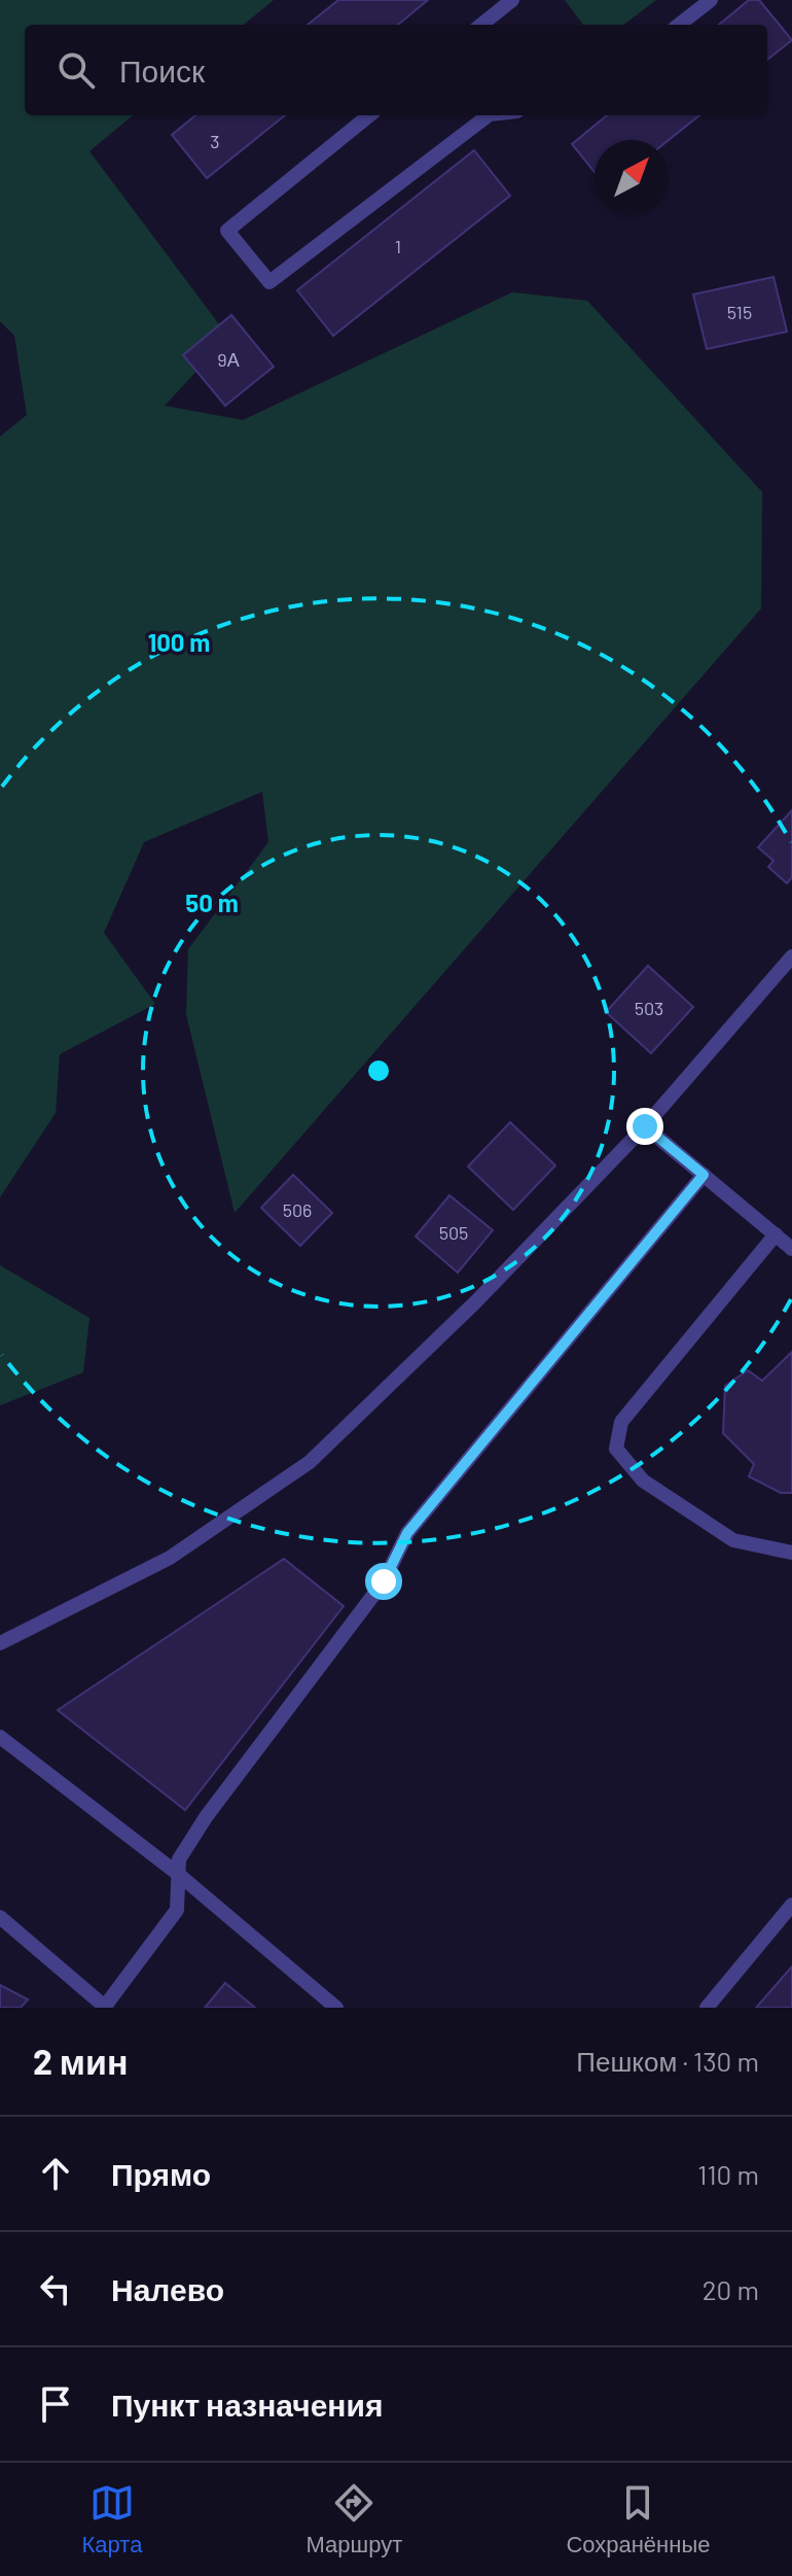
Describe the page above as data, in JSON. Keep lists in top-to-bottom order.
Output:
{
  "house_numbers": [
    "3",
    "1",
    "515",
    "9А",
    "503",
    "506",
    "505"
  ],
  "north": "top right",
  "page": {
    "search": "Поиск",
    "heading": ["2 мин", "Пешком · 130 m"],
    "list": [
      ["Прямо", "110 m"],
      ["Налево", "20 m"],
      "Пункт назначения"
    ],
    "nav": ["Карта", "Маршрут", "Сохранённые"]
  },
  "rings": ["100 m", "50 m"]
}
